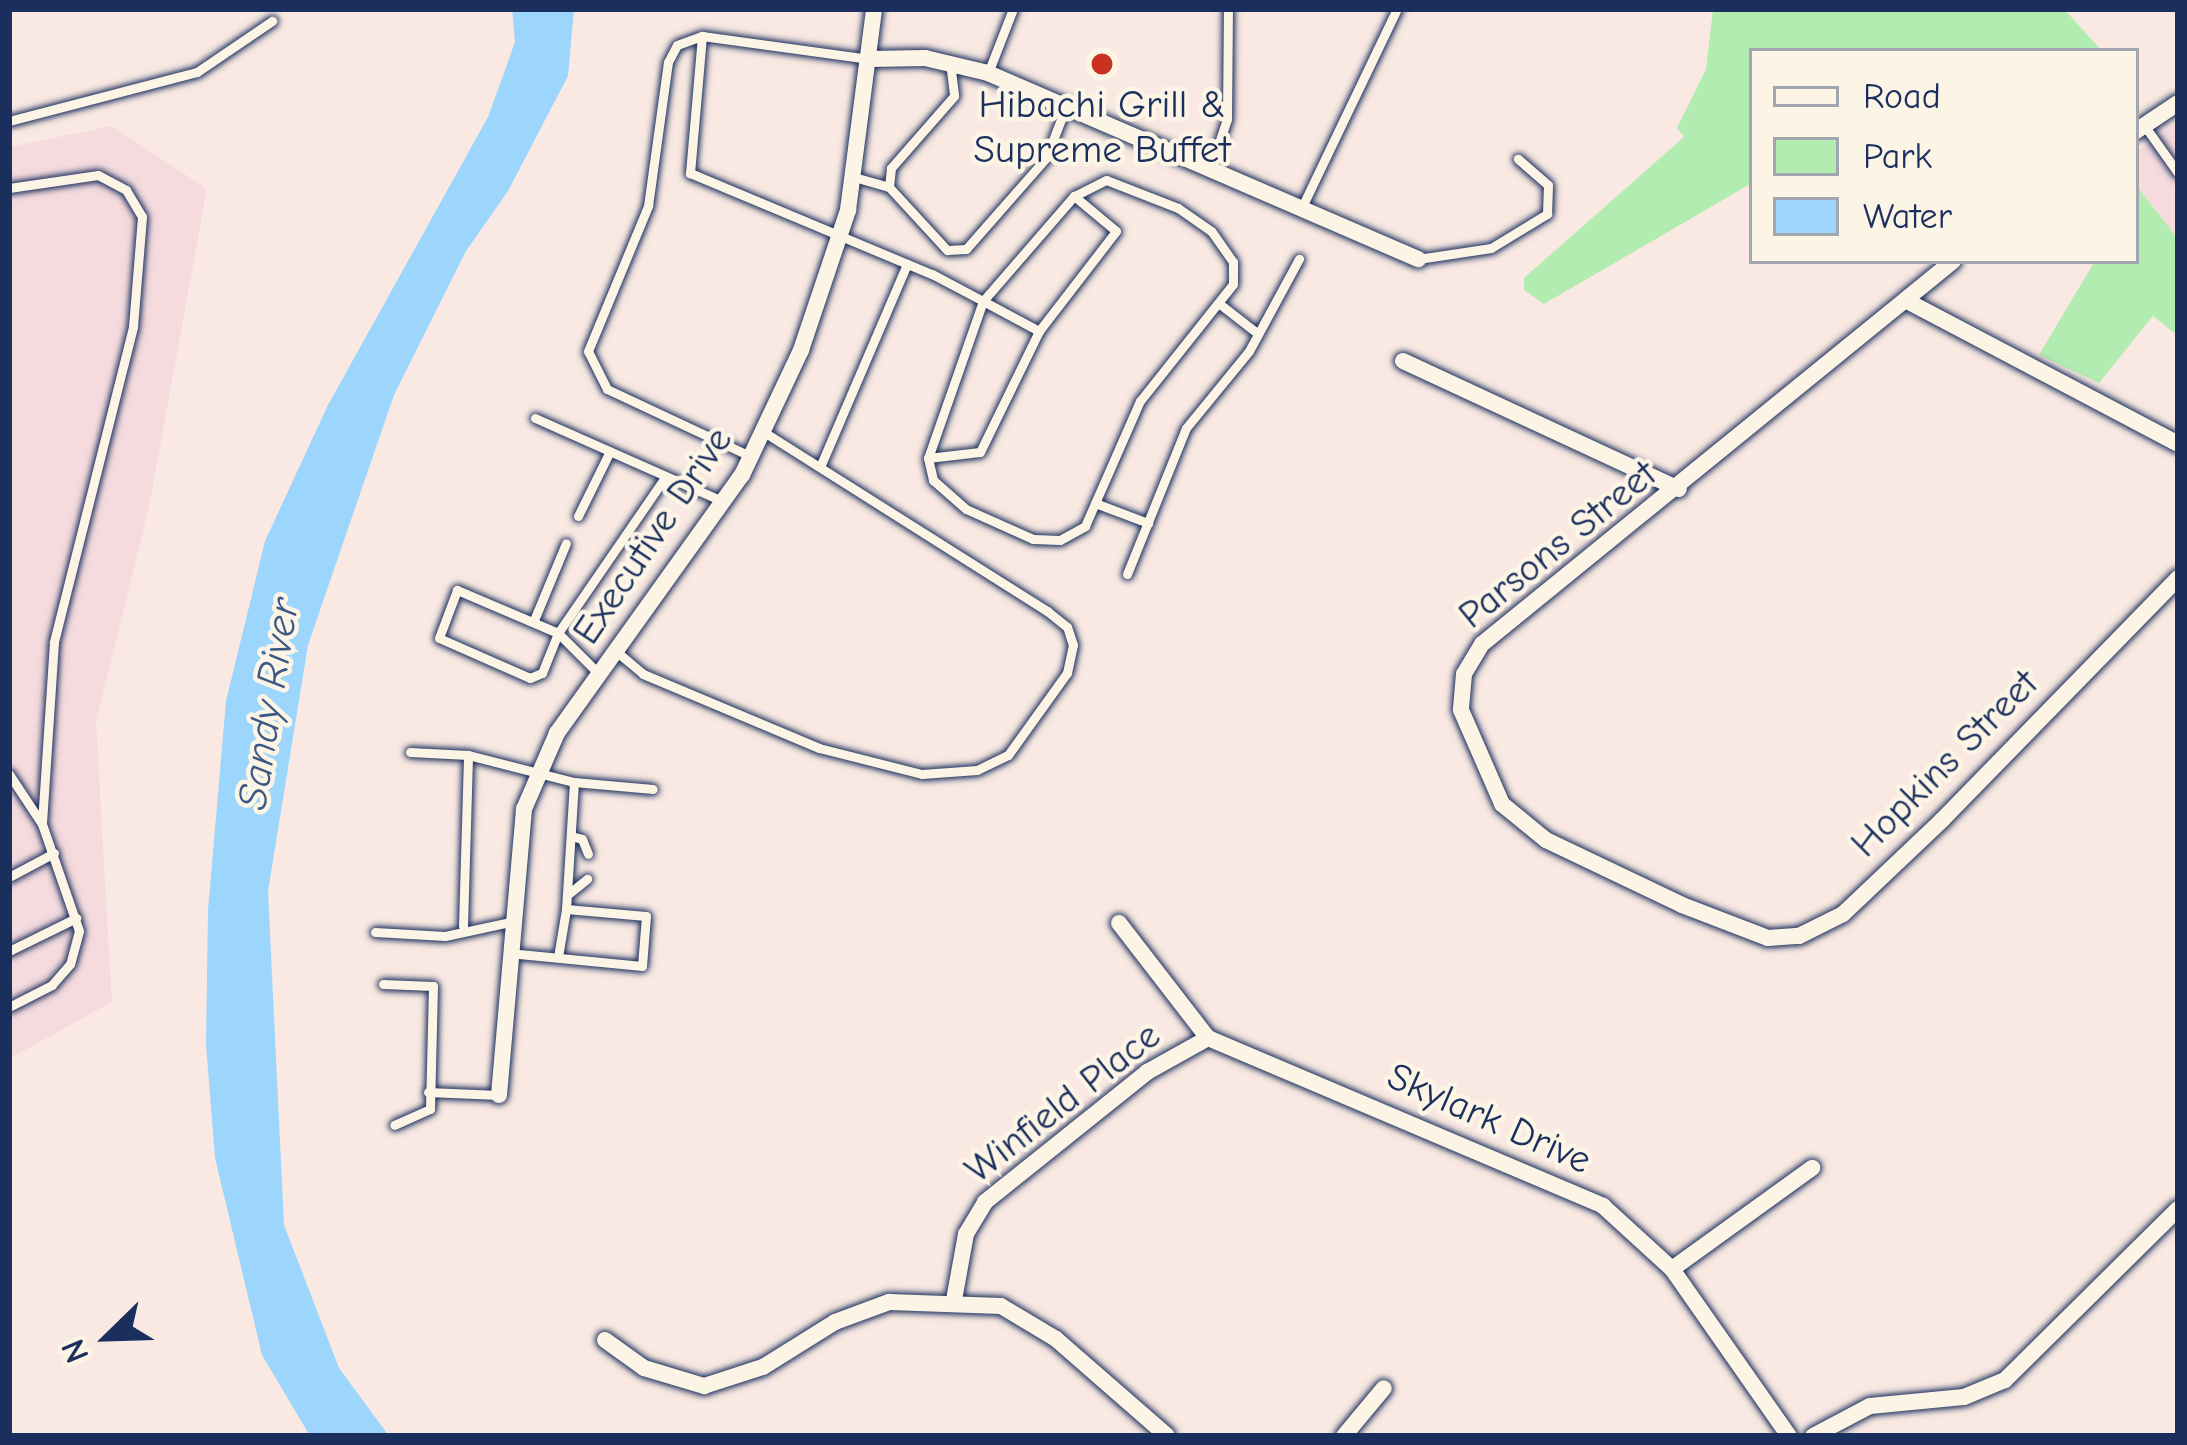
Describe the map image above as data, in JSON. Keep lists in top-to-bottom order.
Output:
{
  "streets": {
    "street": [
      "Executive Drive",
      "Parsons Street",
      "Hopkins Street",
      "Winfield Place",
      "Skylark Drive"
    ]
  },
  "crossings": [
    ["Parsons Street", "Hopkins Street"],
    ["Winfield Place", "Skylark Drive"]
  ],
  "water": ["Sandy River"],
  "places": ["Hibachi Grill & Supreme Buffet"],
  "legend": ["Road", "Park", "Water"],
  "north": "bottom left"
}
